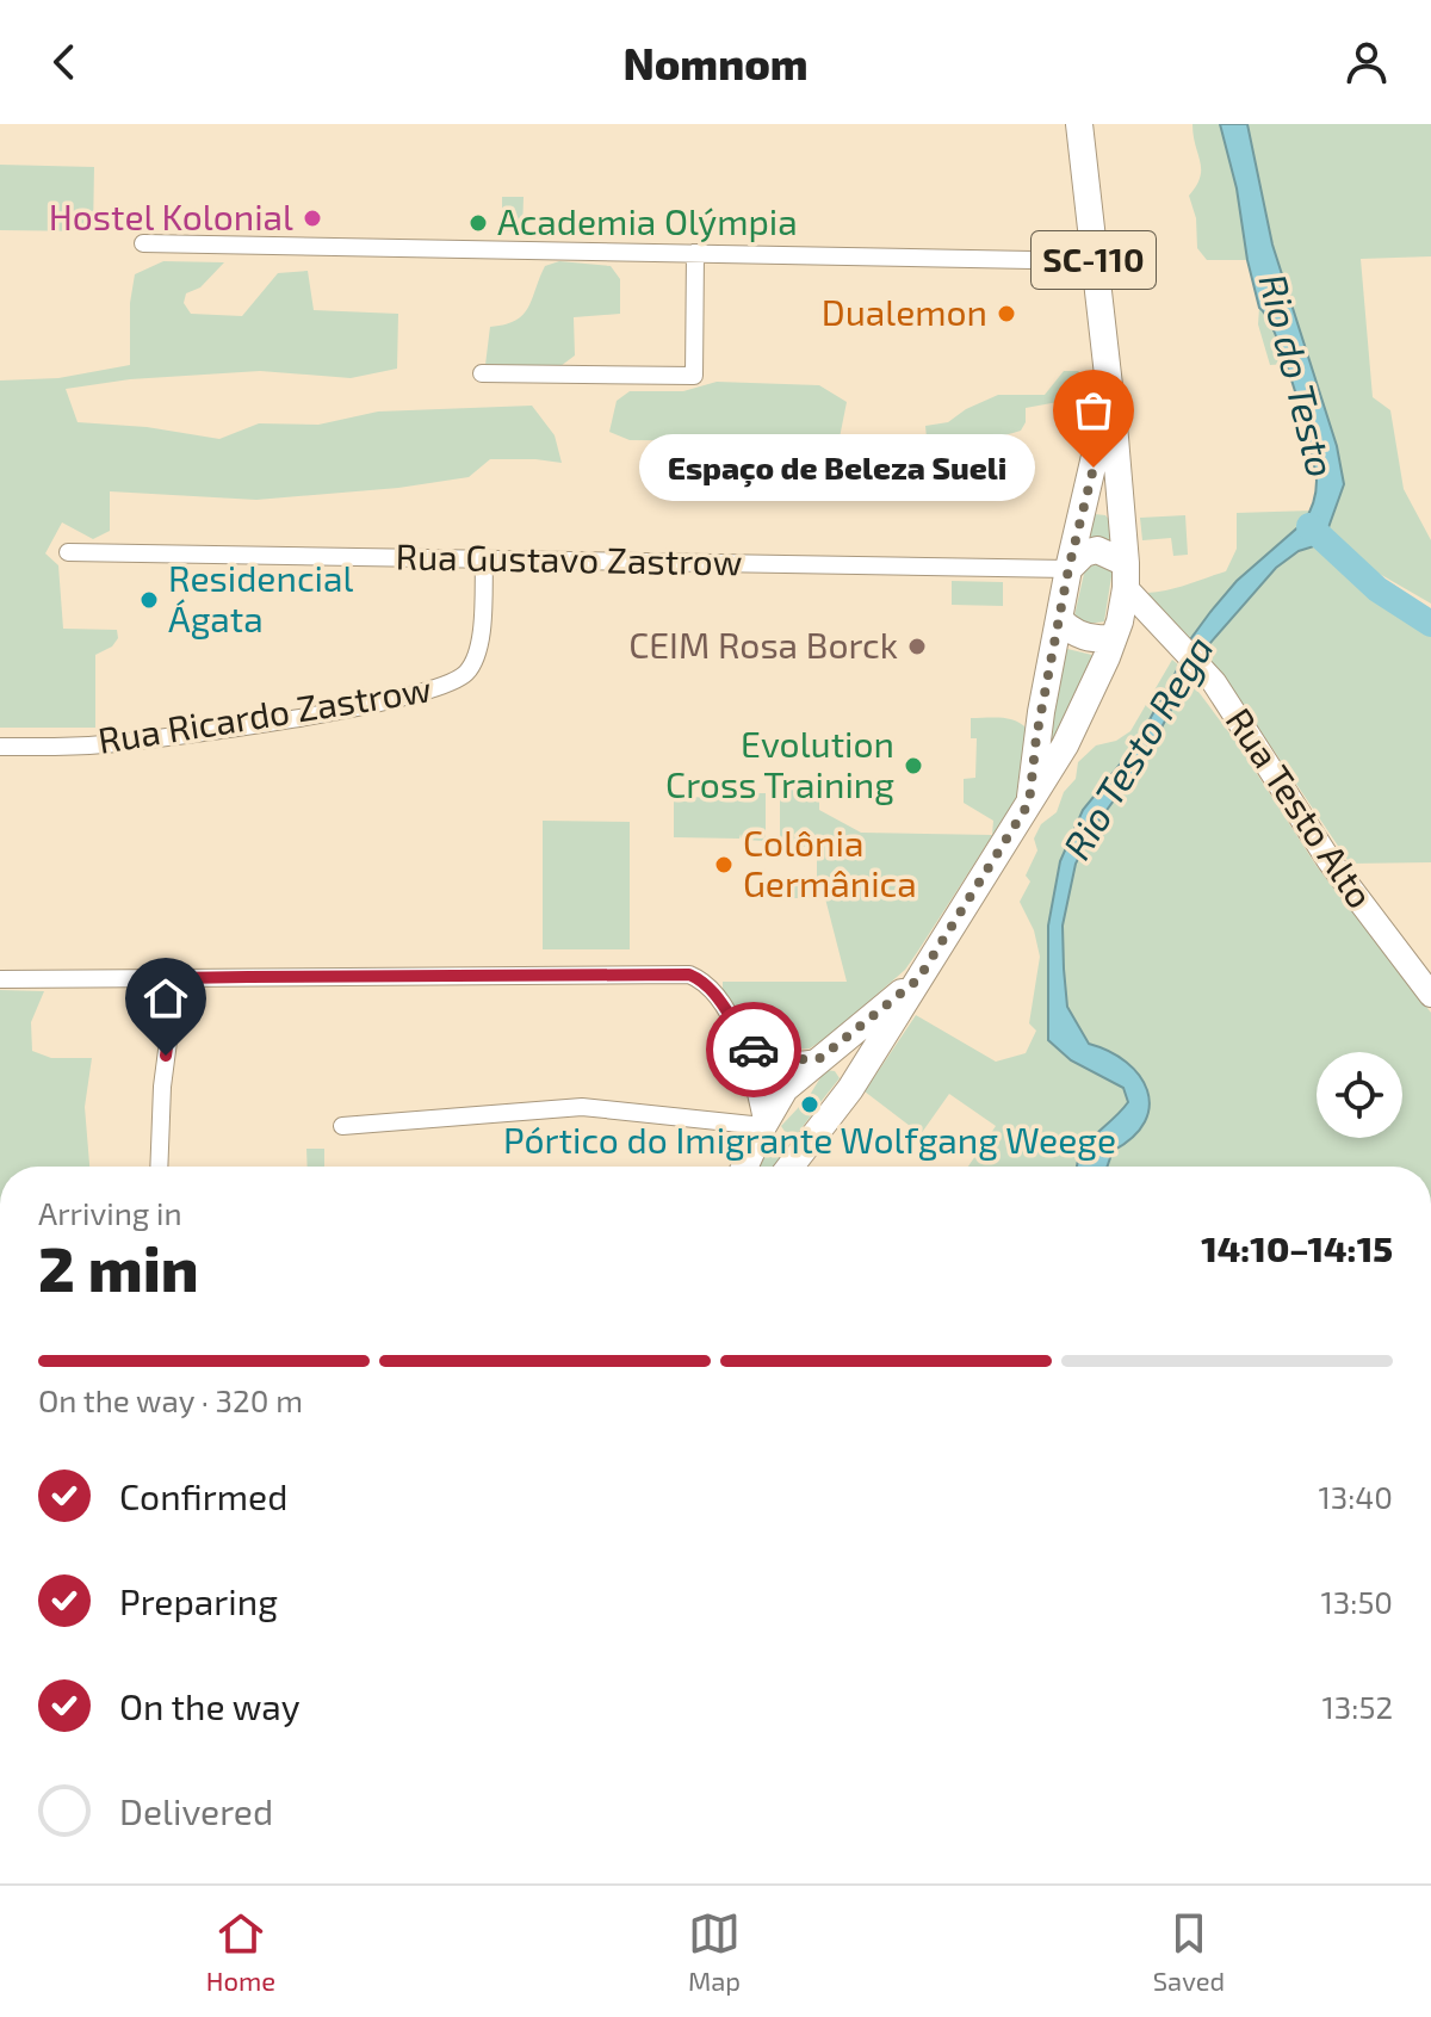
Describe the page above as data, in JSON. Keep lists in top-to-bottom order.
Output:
{
  "streets": {
    "main road": ["SC-110", "Rua Testo Alto"],
    "street": ["Rua Gustavo Zastrow", "Rua Ricardo Zastrow"]
  },
  "crossings": [
    ["SC-110", "Rua Gustavo Zastrow"],
    ["SC-110", "Rua Testo Alto"],
    ["Rua Gustavo Zastrow", "Rua Ricardo Zastrow"],
    ["Rua Gustavo Zastrow", "Rua Testo Alto"]
  ],
  "water": ["Rio do Testo", "Rio Testo Rega"],
  "places": [
    "Hostel Kolonial",
    "Academia Olýmpia",
    "Dualemon",
    "Espaço de Beleza Sueli",
    "Residencial Ágata",
    "CEIM Rosa Borck",
    "Evolution Cross Training",
    "Colônia Germânica",
    "Pórtico do Imigrante Wolfgang Weege"
  ],
  "page": {
    "header": "Nomnom",
    "bubble": "Espaço de Beleza Sueli",
    "heading": ["2 min", "Arriving in", "14:10–14:15"],
    "bar": "On the way · 320 m",
    "list": [
      ["Confirmed", "13:40"],
      ["Preparing", "13:50"],
      ["On the way", "13:52"],
      "Delivered"
    ],
    "tabs": ["Home", "Map", "Saved"]
  }
}
